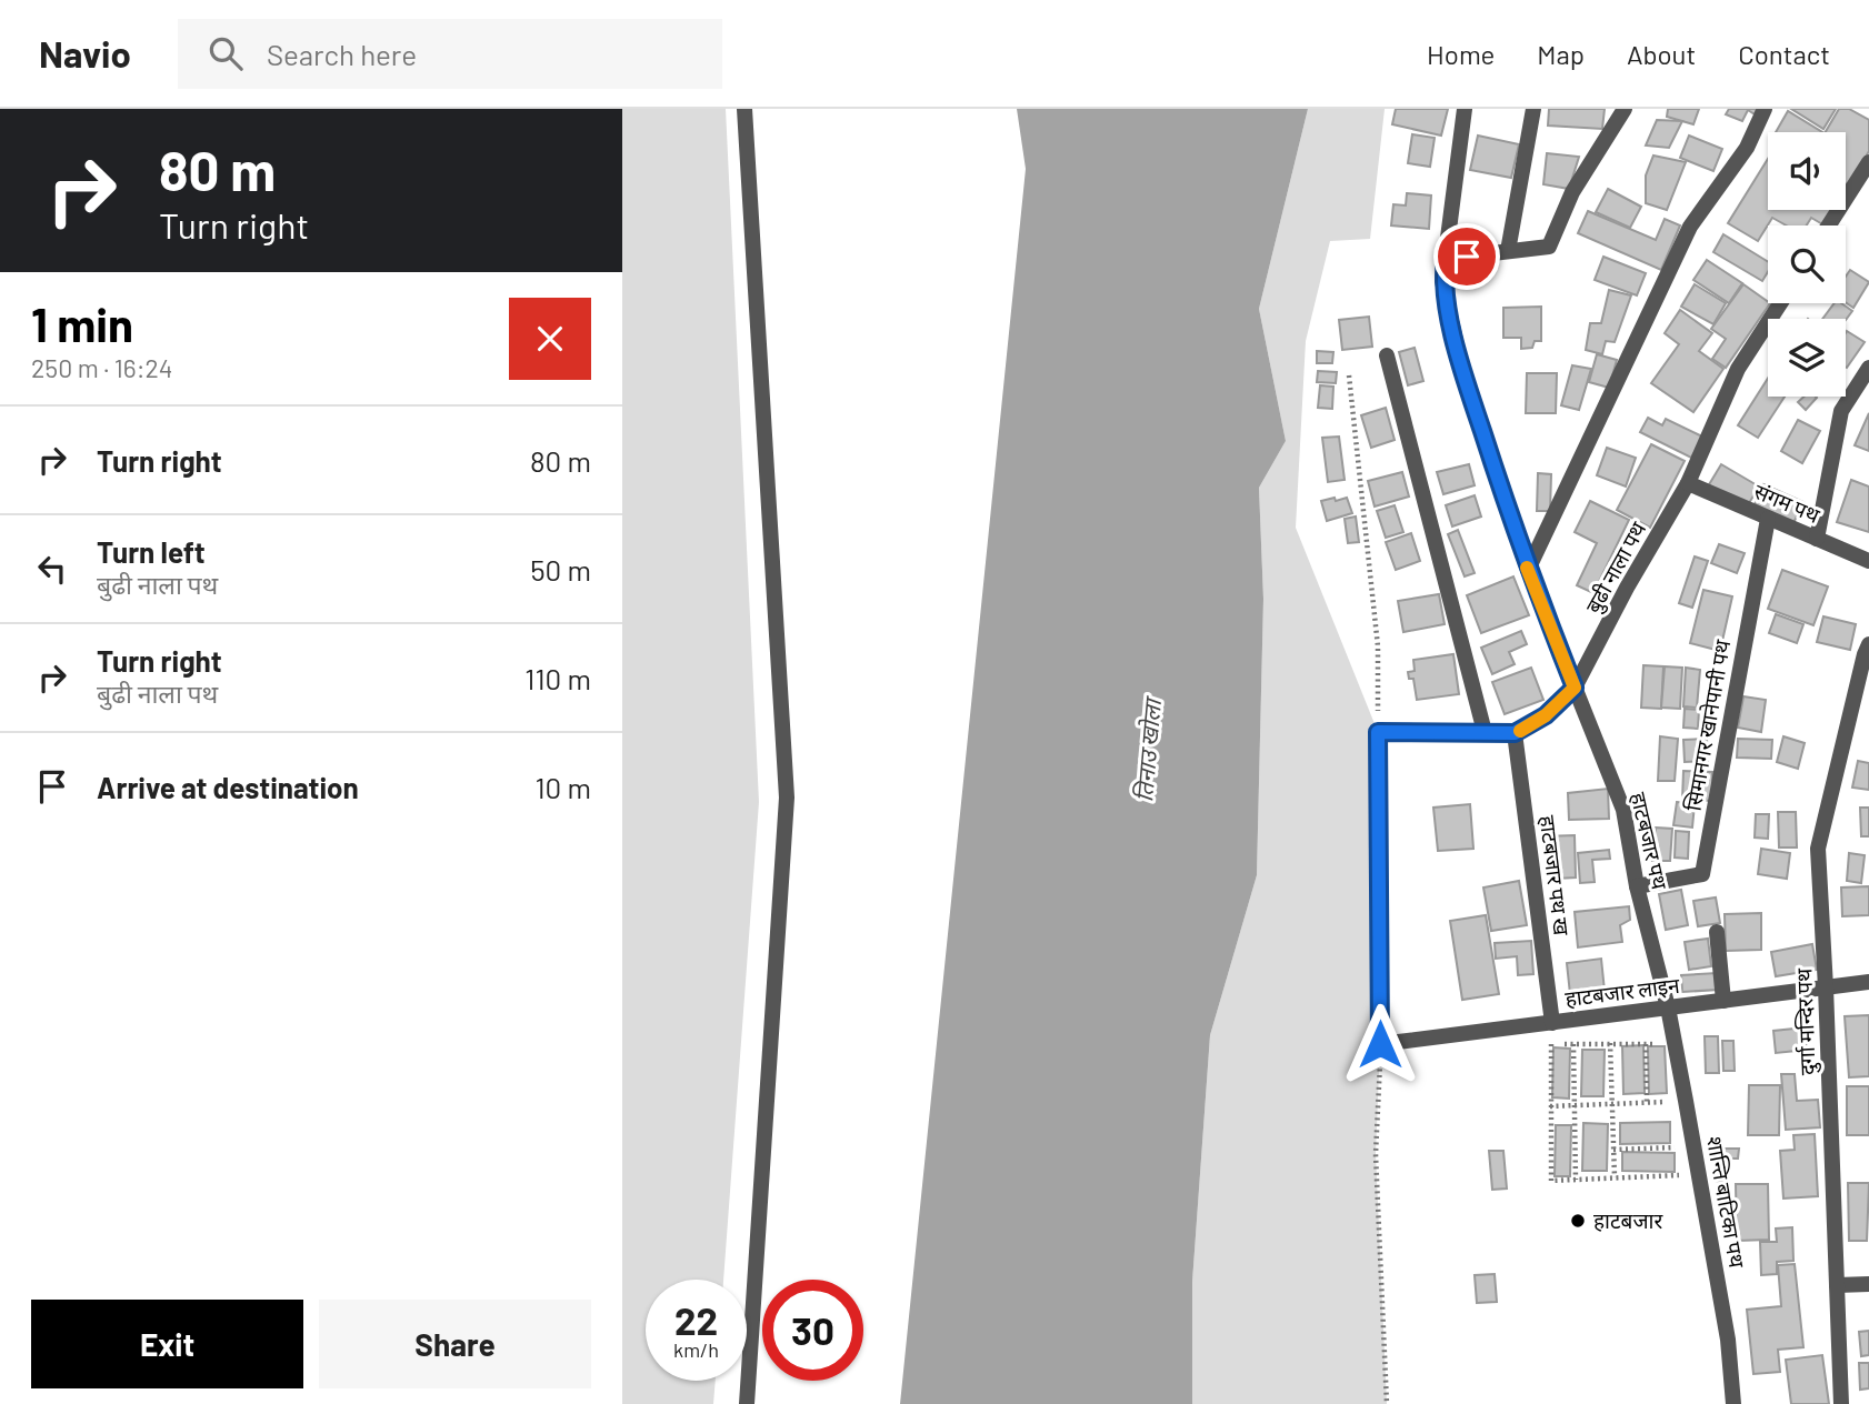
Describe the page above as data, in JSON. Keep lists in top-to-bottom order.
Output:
{
  "streets": {
    "street": [
      "संगम पथ",
      "बुढी नाला पथ",
      "सिमानगर खानेपानी पथ",
      "हाटबजार पथ",
      "हाटबजार पथ ख",
      "हाटबजार लाइन",
      "दुर्गा मन्दिर पथ",
      "शान्ति बाटिका पथ"
    ]
  },
  "crossings": [
    ["संगम पथ", "बुढी नाला पथ"],
    ["संगम पथ", "सिमानगर खानेपानी पथ"],
    ["बुढी नाला पथ", "हाटबजार पथ"],
    ["बुढी नाला पथ", "हाटबजार पथ ख"],
    ["सिमानगर खानेपानी पथ", "हाटबजार पथ"],
    ["हाटबजार पथ", "हाटबजार लाइन"],
    ["हाटबजार पथ", "शान्ति बाटिका पथ"],
    ["हाटबजार पथ ख", "हाटबजार लाइन"],
    ["हाटबजार लाइन", "दुर्गा मन्दिर पथ"],
    ["हाटबजार लाइन", "शान्ति बाटिका पथ"]
  ],
  "water": ["तिनाउ खोला"],
  "places": ["हाटबजार"],
  "page": {
    "header": "Navio",
    "search": "Search here",
    "nav": [
      "Home",
      "Map",
      "About",
      "Contact"
    ],
    "turn": ["80 m", "Turn right"],
    "heading": ["1 min", "250 m · 16:24"],
    "list": [
      {
        "name": "Turn right",
        "value": "80 m"
      },
      {
        "name": "Turn left",
        "note": "बुढी नाला पथ",
        "value": "50 m"
      },
      {
        "name": "Turn right",
        "note": "बुढी नाला पथ",
        "value": "110 m"
      },
      {
        "name": "Arrive at destination",
        "value": "10 m"
      }
    ],
    "speed": "22 km/h",
    "limit": "30",
    "buttons": ["Exit", "Share"]
  }
}
